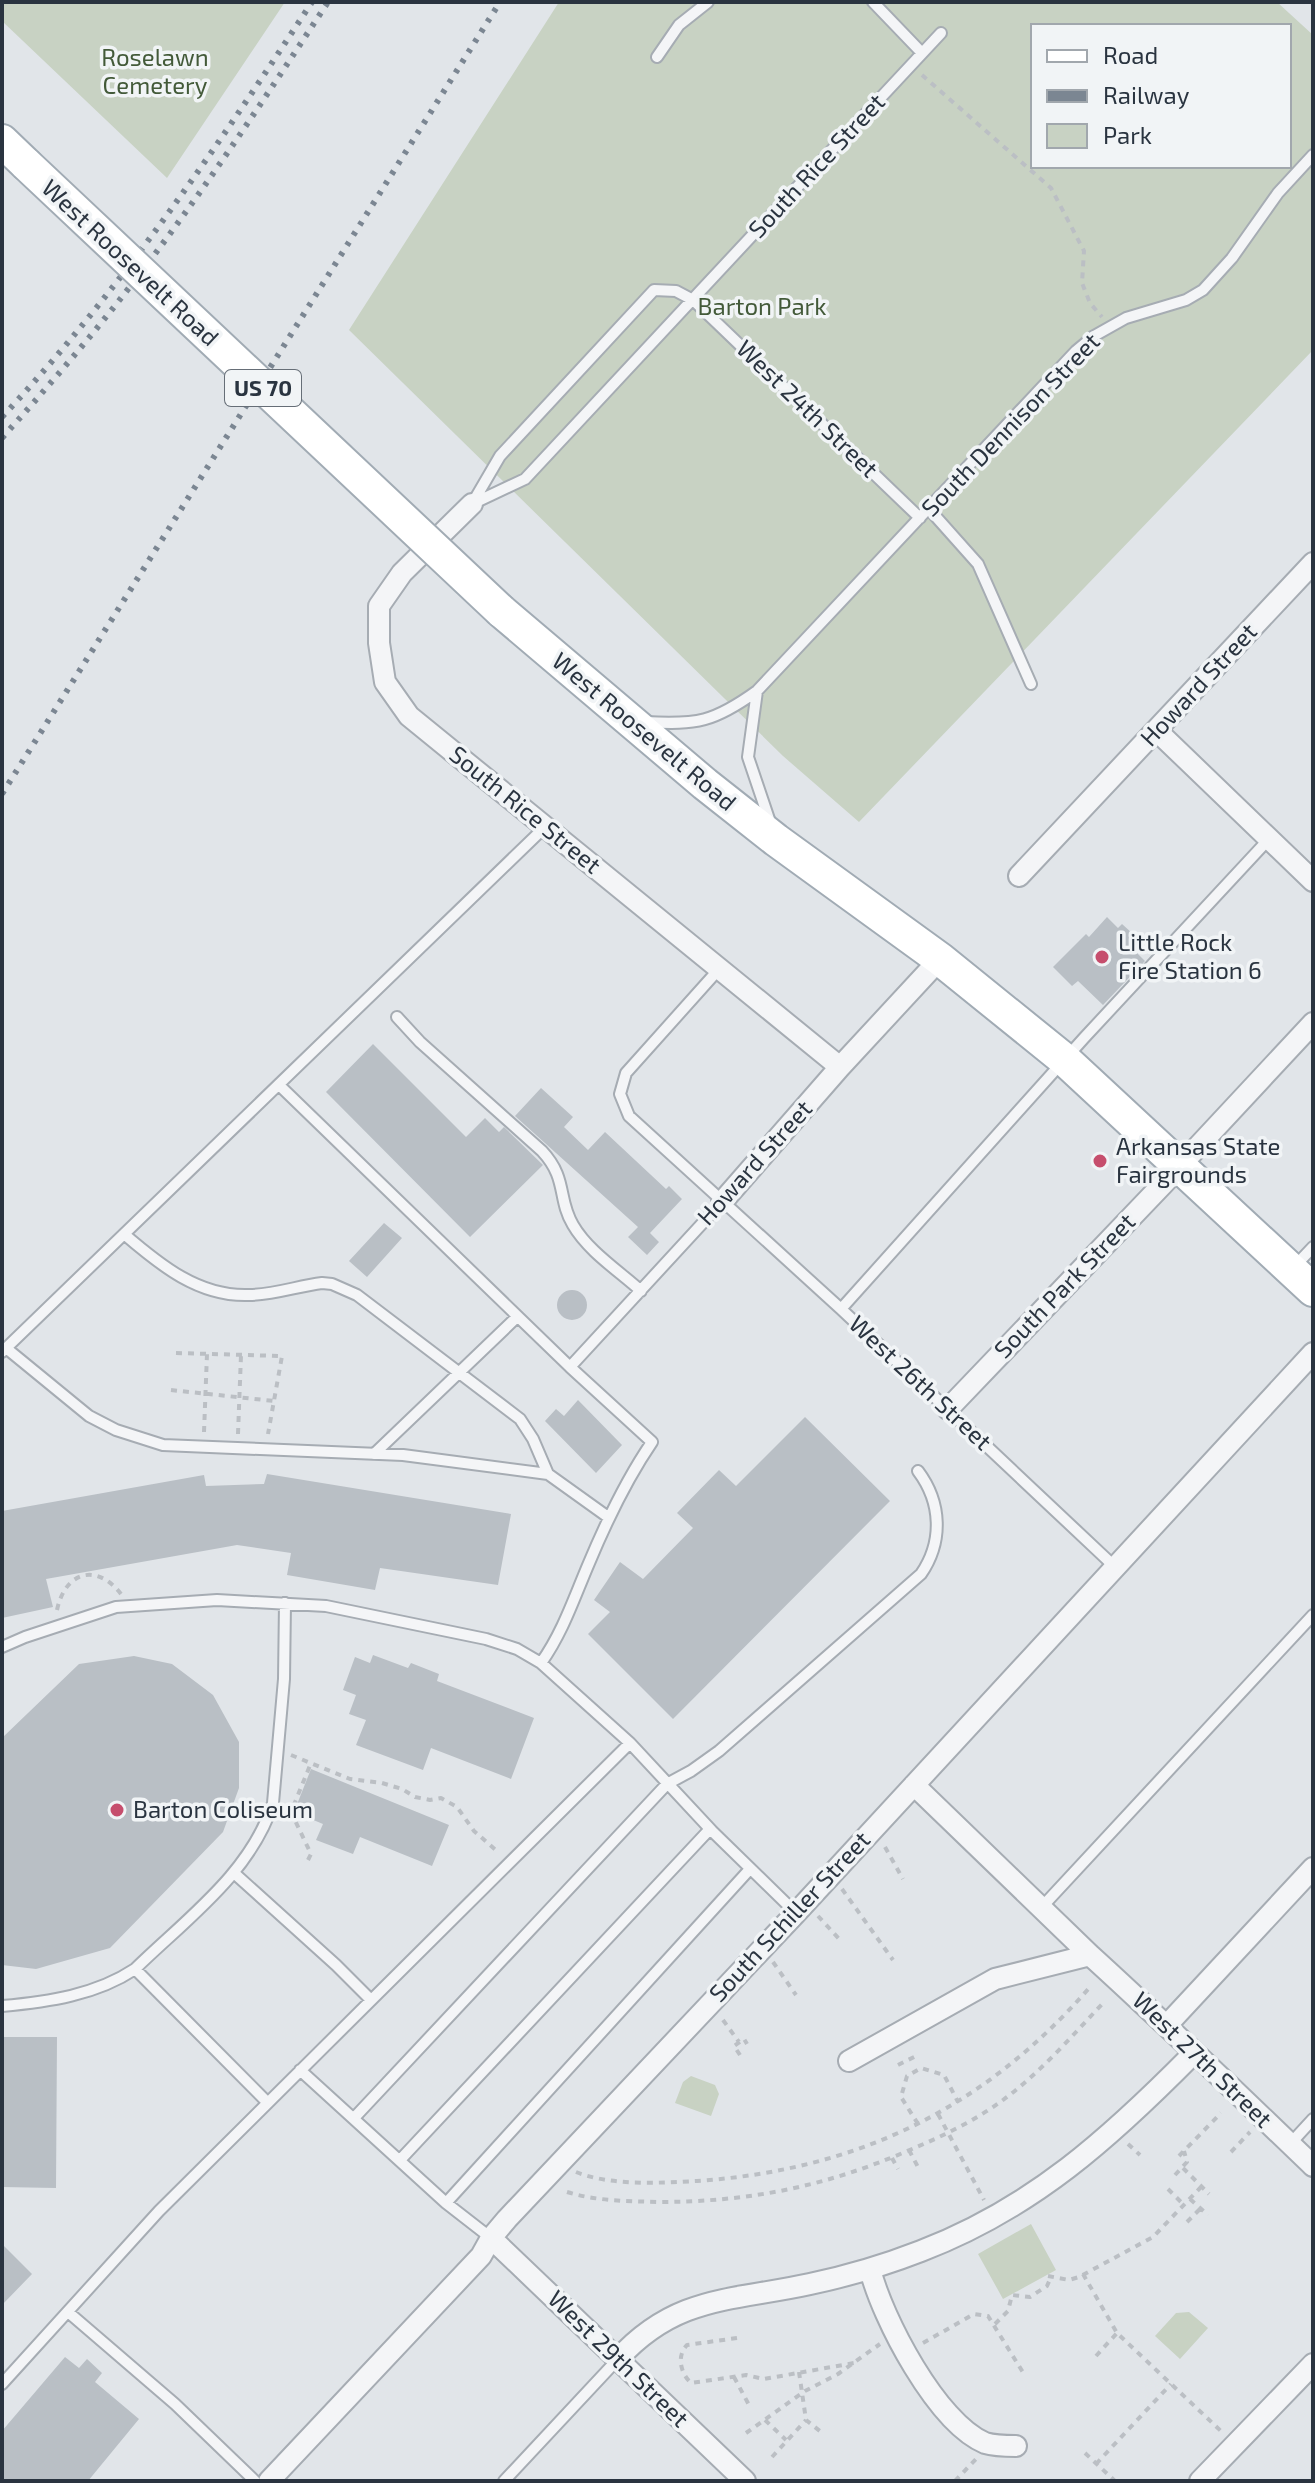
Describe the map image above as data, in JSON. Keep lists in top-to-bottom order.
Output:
{
  "streets": {
    "main road": ["West Roosevelt Road", "US 70"],
    "street": [
      "South Rice Street",
      "Howard Street",
      "South Park Street",
      "South Schiller Street",
      "West 27th Street",
      "West 29th Street"
    ],
    "lane": ["West 24th Street", "South Dennison Street", "West 26th Street"]
  },
  "crossings": [
    ["South Rice Street", "West 24th Street"],
    ["South Rice Street", "Howard Street"],
    ["South Rice Street", "West 26th Street"],
    ["West Roosevelt Road", "South Dennison Street"],
    ["West Roosevelt Road", "Howard Street"],
    ["West Roosevelt Road", "South Park Street"],
    ["West 24th Street", "South Dennison Street"],
    ["Howard Street", "West 26th Street"],
    ["South Park Street", "West 26th Street"],
    ["West 26th Street", "South Schiller Street"],
    ["South Schiller Street", "West 27th Street"],
    ["South Schiller Street", "West 29th Street"]
  ],
  "parks": ["Roselawn Cemetery", "Barton Park"],
  "places": ["Little Rock Fire Station 6", "Arkansas State Fairgrounds", "Barton Coliseum"],
  "legend": ["Road", "Railway", "Park"]
}
